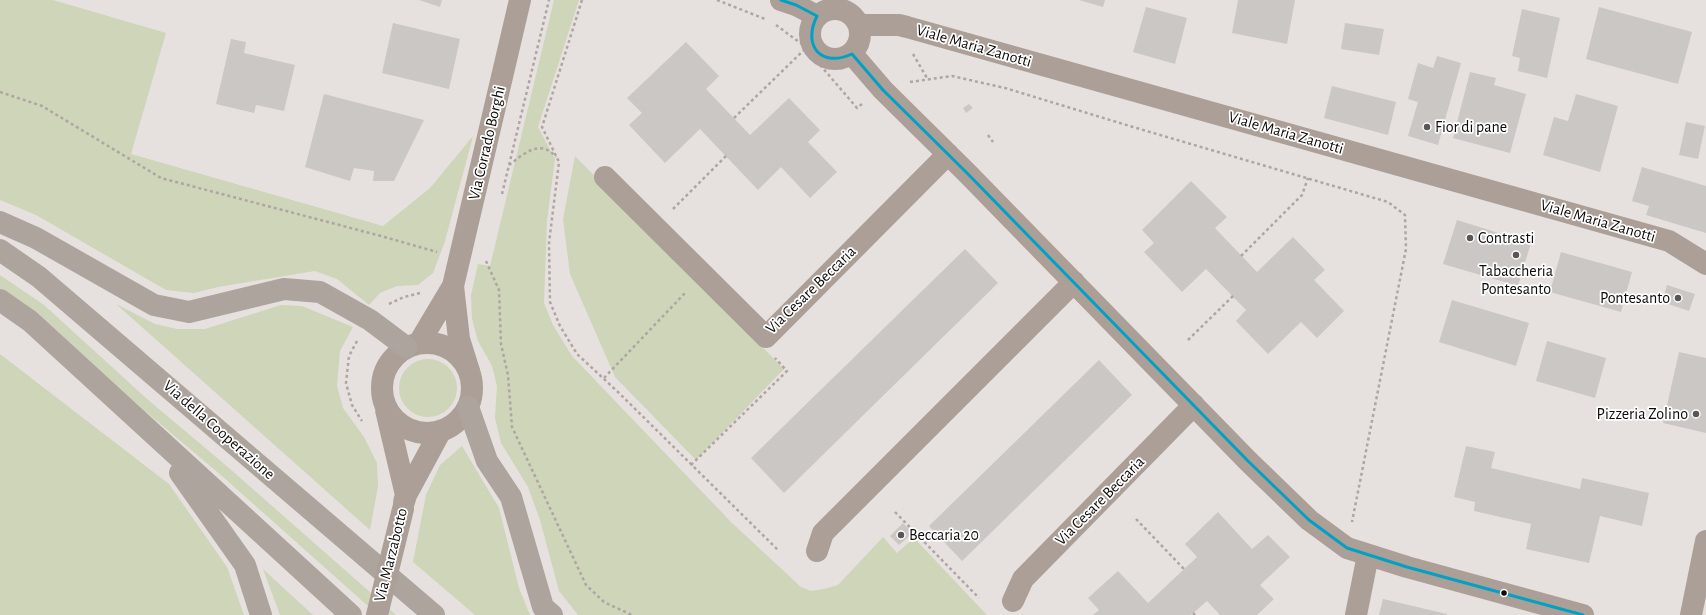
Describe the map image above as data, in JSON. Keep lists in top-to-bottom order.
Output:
{
  "streets": {
    "highway": ["Via della Cooperazione"],
    "street": [
      "Viale Maria Zanotti",
      "Via Corrado Borghi",
      "Via Cesare Beccaria",
      "Via Marzabotto"
    ]
  },
  "crossings": [
    ["Via Corrado Borghi", "Via Marzabotto"]
  ],
  "places": [
    "Fior di pane",
    "Contrasti",
    "Tabaccheria Pontesanto",
    "Pontesanto",
    "Pizzeria Zolino",
    "Beccaria 20"
  ]
}
